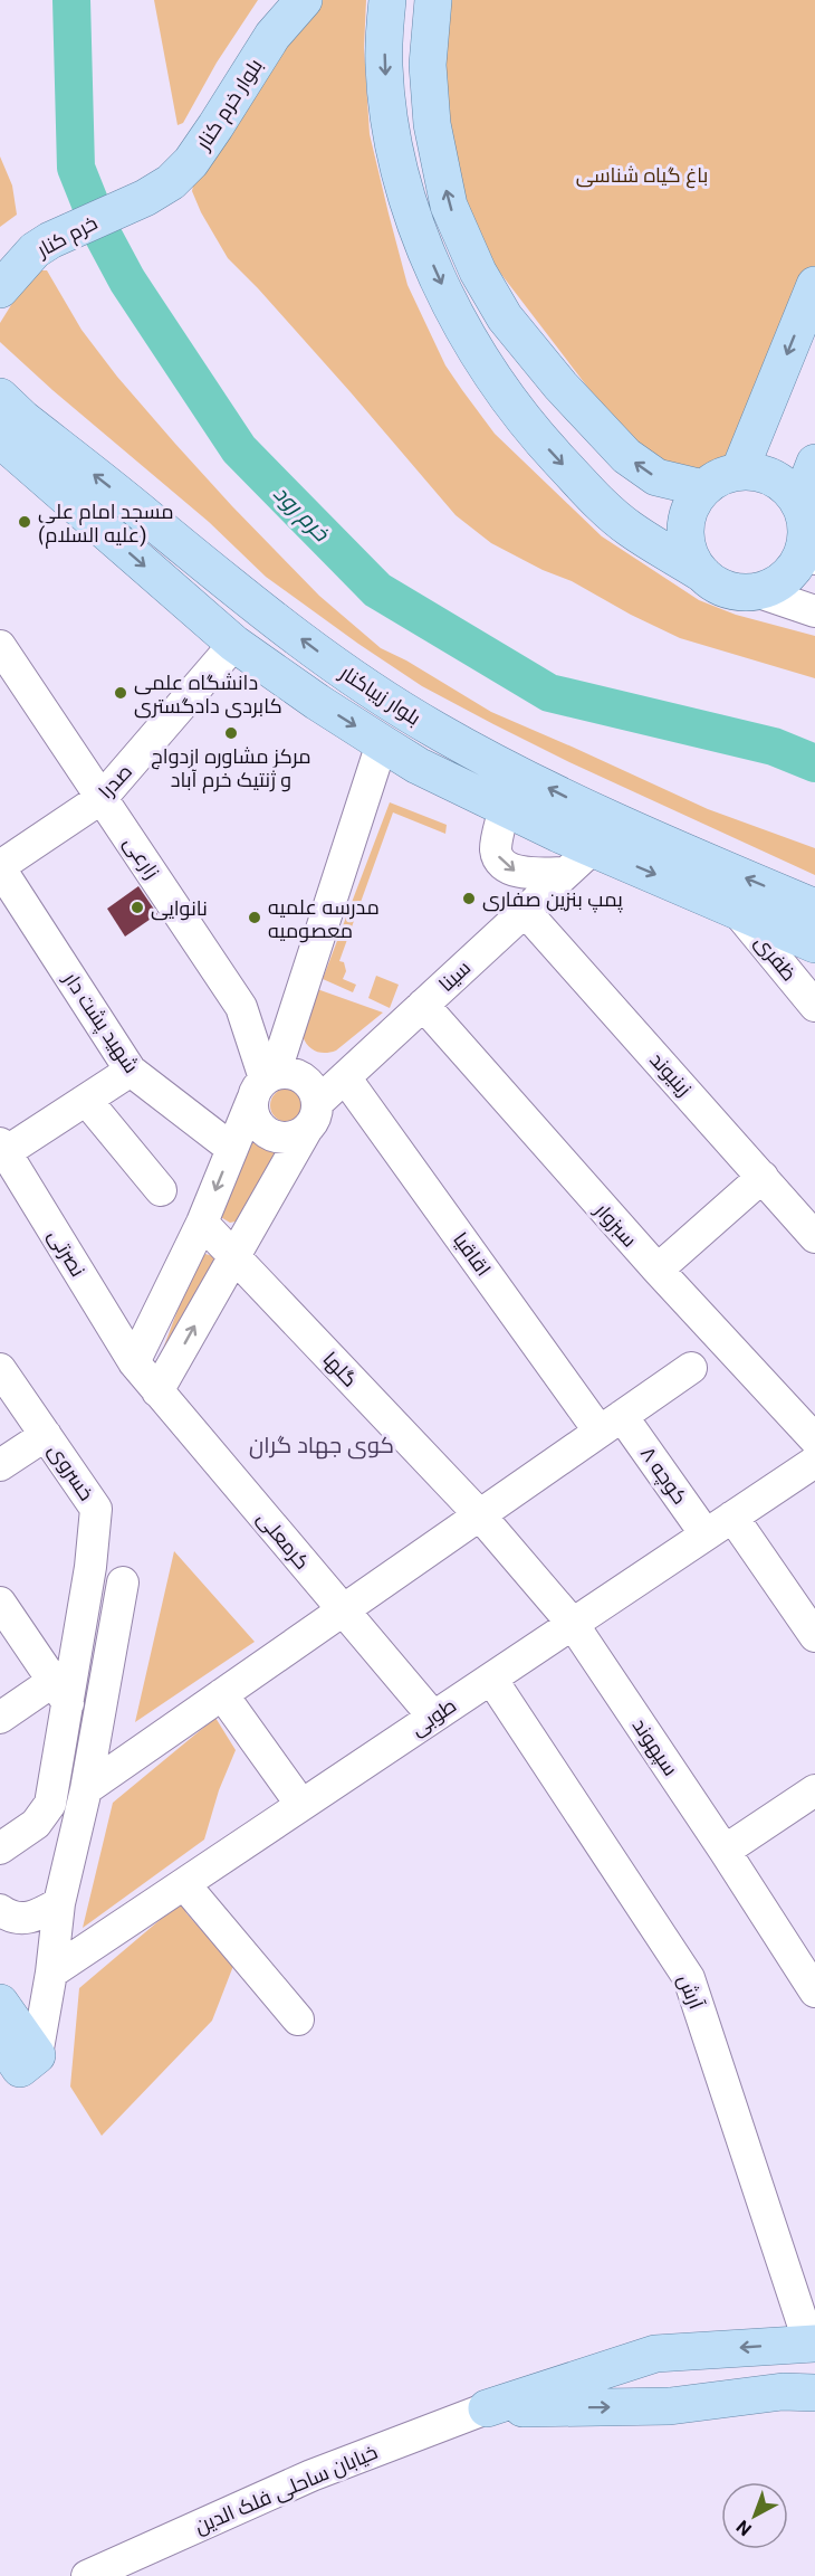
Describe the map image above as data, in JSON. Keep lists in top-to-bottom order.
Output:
{
  "streets": {
    "main road": ["بلوار خرم کنار", "خرم کنار", "بلوار زیباکنار"],
    "street": [
      "صدرا",
      "زارعی",
      "ظفری",
      "سینا",
      "شهید پشت دار",
      "زینیوند",
      "سبزوار",
      "نصرتی",
      "اقاقیا",
      "گلها",
      "خسروی",
      "کوچه ۸",
      "کرمعلی",
      "طوبی",
      "سپهوند",
      "آرش",
      "خیابان ساحلی فلک الدین"
    ]
  },
  "crossings": [
    ["بلوار خرم کنار", "خرم کنار"],
    ["بلوار زیباکنار", "صدرا"],
    ["بلوار زیباکنار", "ظفری"],
    ["بلوار زیباکنار", "سینا"],
    ["صدرا", "زارعی"],
    ["صدرا", "شهید پشت دار"],
    ["زارعی", "سینا"],
    ["سینا", "زینیوند"],
    ["سینا", "سبزوار"],
    ["سینا", "اقاقیا"],
    ["سینا", "گلها"],
    ["سینا", "کرمعلی"],
    ["نصرتی", "کرمعلی"],
    ["اقاقیا", "کوچه ۸"],
    ["گلها", "سپهوند"],
    ["کوچه ۸", "طوبی"],
    ["کرمعلی", "طوبی"],
    ["طوبی", "سپهوند"],
    ["طوبی", "آرش"]
  ],
  "districts": ["کوی جهاد گران"],
  "water": ["خرم رود"],
  "parks": ["باغ گیاه شناسی"],
  "places": [
    "مسجد امام علی (علیه السلام)",
    "دانشگاه علمی کابردی دادگستری",
    "مرکز مشاوره ازدواج و ژنتیک خرم آباد",
    "پمپ بنزین صفاری",
    "نانوایی",
    "مدرسه علمیه معصومیه"
  ],
  "north": "bottom left"
}
